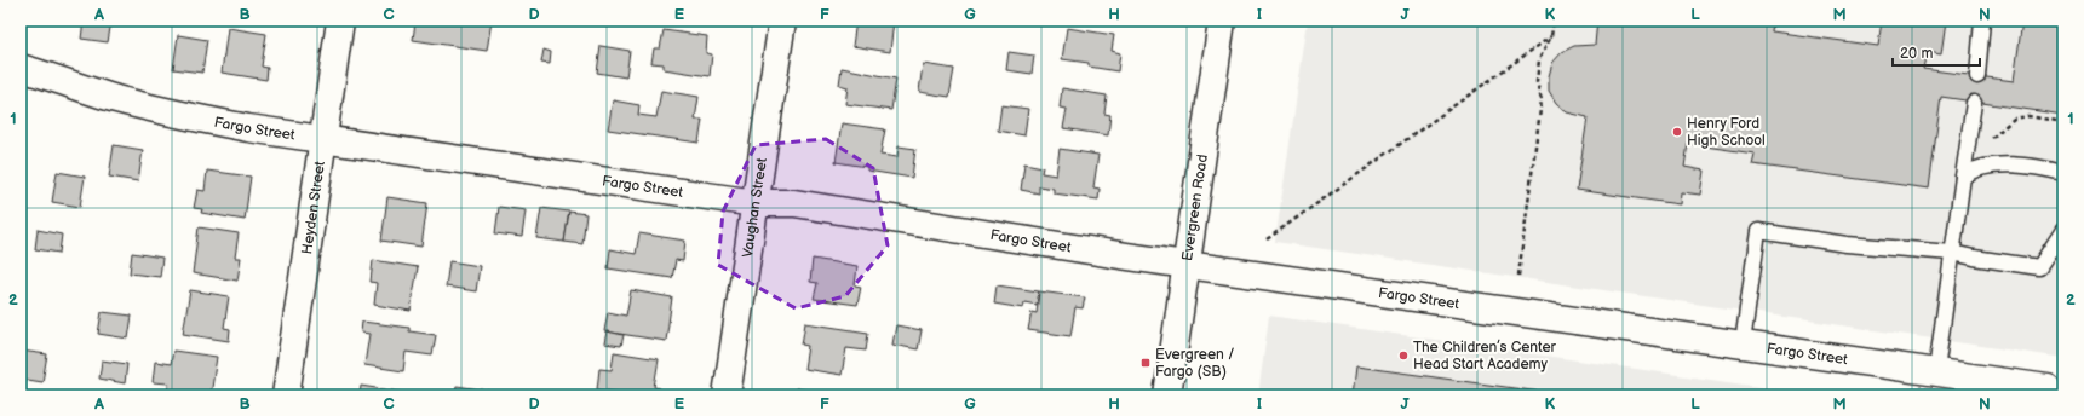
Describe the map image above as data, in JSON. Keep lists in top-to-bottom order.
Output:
{
  "streets": {
    "street": [
      "Fargo Street",
      "Heyden Street",
      "Vaughan Street",
      "Evergreen Road"
    ]
  },
  "crossings": [
    ["Fargo Street", "Heyden Street"],
    ["Fargo Street", "Vaughan Street"],
    ["Fargo Street", "Evergreen Road"]
  ],
  "places": {
    "other": ["Henry Ford High School", "The Children’s Center Head Start Academy"],
    "transit": ["Evergreen / Fargo (SB)"]
  },
  "scale_bar": "20 m",
  "grid": {
    "columns": [
      "A",
      "B",
      "C",
      "D",
      "E",
      "F",
      "G",
      "H",
      "I",
      "J",
      "K",
      "L",
      "M",
      "N"
    ],
    "rows": ["1", "2"]
  }
}
